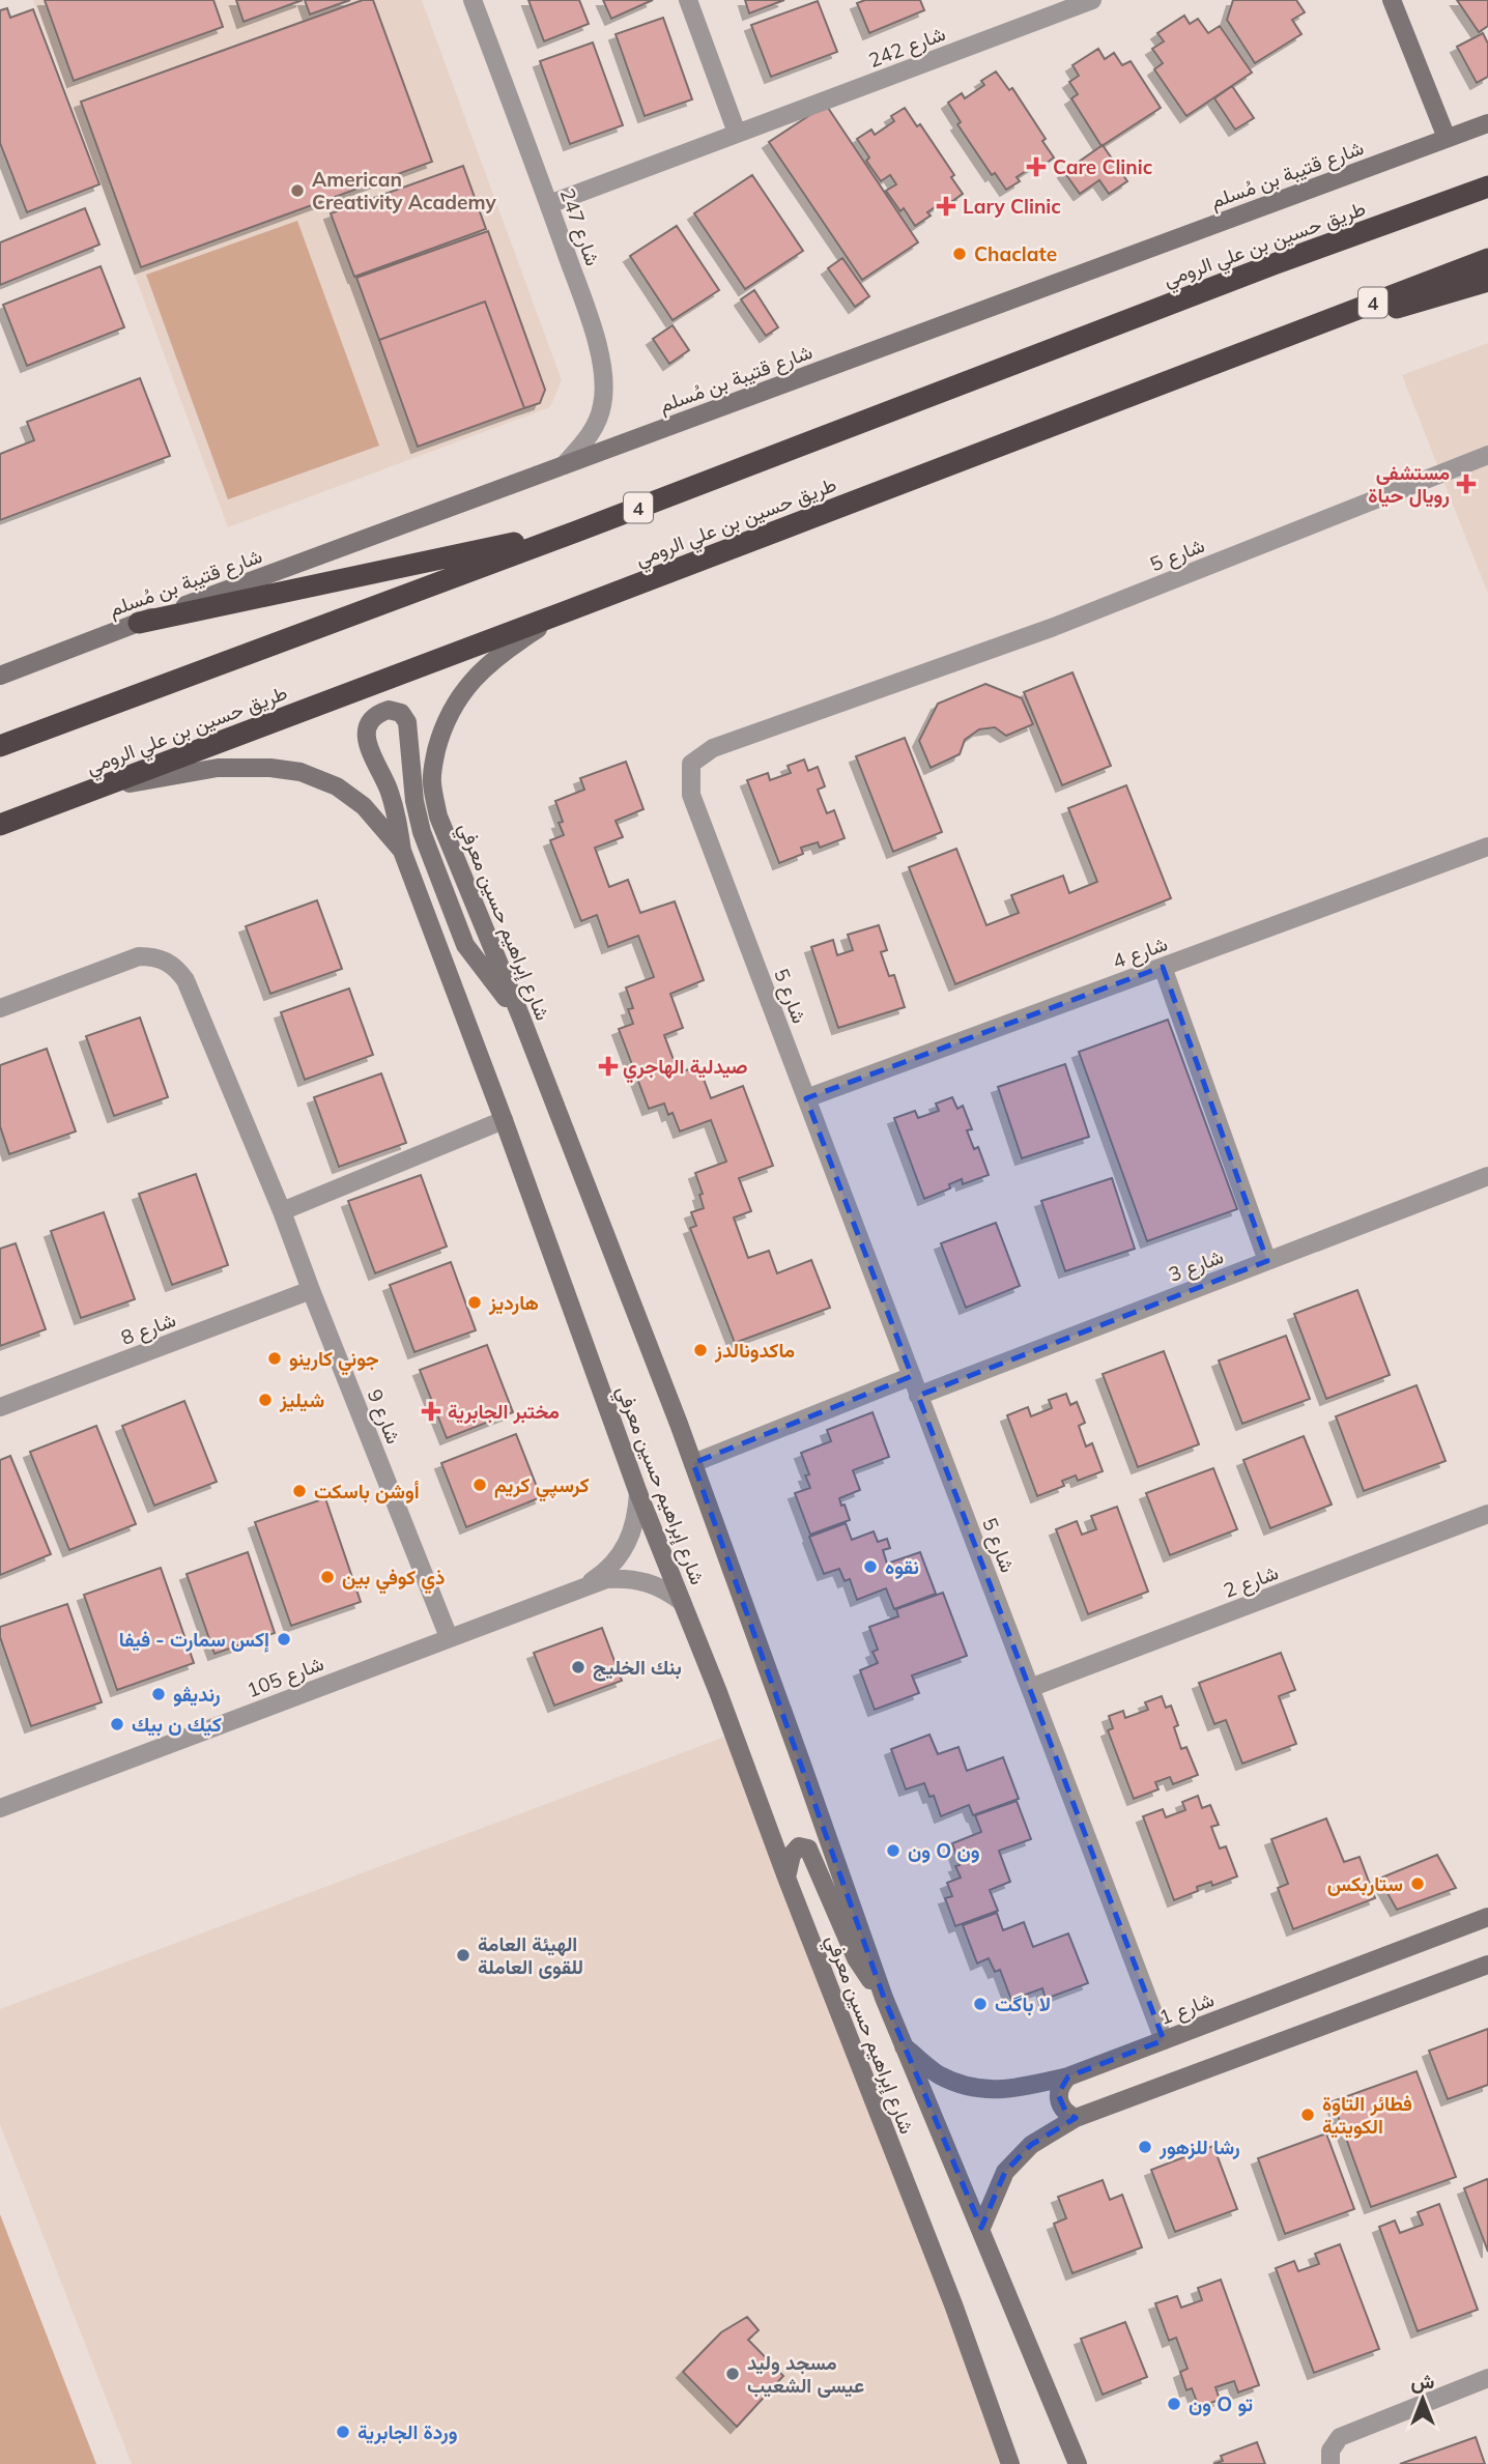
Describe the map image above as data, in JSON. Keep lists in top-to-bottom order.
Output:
{
  "streets": {
    "highway": ["طريق حسين بن علي الرومي", "4"],
    "street": [
      "شارع 242",
      "شارع قتيبة بن مُسلم",
      "شارع 247",
      "شارع 5",
      "شارع إبراهيم حسين معرفي",
      "شارع 4",
      "شارع 3",
      "شارع 8",
      "شارع 9",
      "شارع 2",
      "شارع 105",
      "شارع 1"
    ]
  },
  "crossings": [
    ["شارع 242", "شارع 247"],
    ["شارع قتيبة بن مُسلم", "شارع 247"],
    ["طريق حسين بن علي الرومي", "شارع إبراهيم حسين معرفي"],
    ["شارع 5", "شارع 4"],
    ["شارع 5", "شارع 3"],
    ["شارع 5", "شارع 2"],
    ["شارع 5", "شارع 1"],
    ["شارع إبراهيم حسين معرفي", "شارع 105"],
    ["شارع إبراهيم حسين معرفي", "شارع 1"],
    ["شارع 8", "شارع 9"],
    ["شارع 9", "شارع 105"]
  ],
  "places": {
    "health": [
      "Care Clinic",
      "Lary Clinic",
      "مستشفى رويال حياة",
      "صيدلية الهاجري",
      "مختبر الجابرية"
    ],
    "other": [
      "American Creativity Academy",
      "Chaclate",
      "هارديز",
      "ماكدونالدز",
      "جوني كارينو",
      "شيليز",
      "كرسپي كريم",
      "أوشن باسكت",
      "نقوه",
      "ذي كوفي بين",
      "إكس سمارت - فيفا",
      "بنك الخليج",
      "رنديڤو",
      "كيك ن بيك",
      "ون O ون",
      "ستاربكس",
      "الهيئة العامة للقوى العاملة",
      "لا باگت",
      "فطائر التاوة الكويتية",
      "رشا للزهور",
      "مسجد وليد عيسى الشعيب",
      "ون O تو",
      "وردة الجابرية"
    ]
  },
  "north": "top"
}
